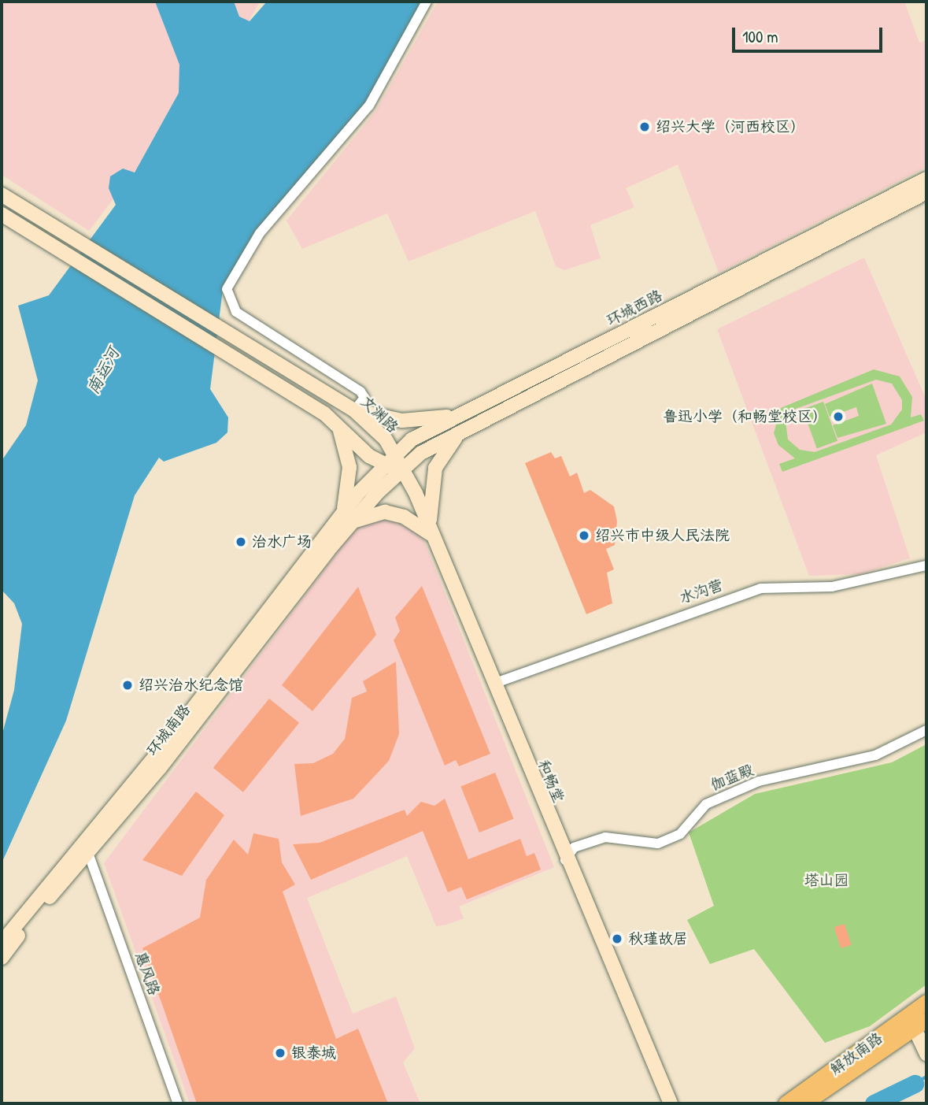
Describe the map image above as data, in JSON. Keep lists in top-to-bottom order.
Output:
{
  "streets": {
    "main road": [
      "环城西路",
      "文渊路",
      "环城南路",
      "和畅堂",
      "解放南路"
    ],
    "street": ["水沟营", "伽蓝殿", "惠风路"]
  },
  "crossings": [
    ["环城西路", "文渊路"],
    ["环城西路", "环城南路"],
    ["环城西路", "和畅堂"],
    ["文渊路", "和畅堂"],
    ["水沟营", "和畅堂"],
    ["环城南路", "惠风路"],
    ["伽蓝殿", "和畅堂"]
  ],
  "water": ["南运河"],
  "parks": ["塔山园"],
  "places": [
    "绍兴大学（河西校区）",
    "鲁迅小学（和畅堂校区）",
    "绍兴市中级人民法院",
    "治水广场",
    "绍兴治水纪念馆",
    "秋瑾故居",
    "银泰城"
  ],
  "scale_bar": "100 m"
}
